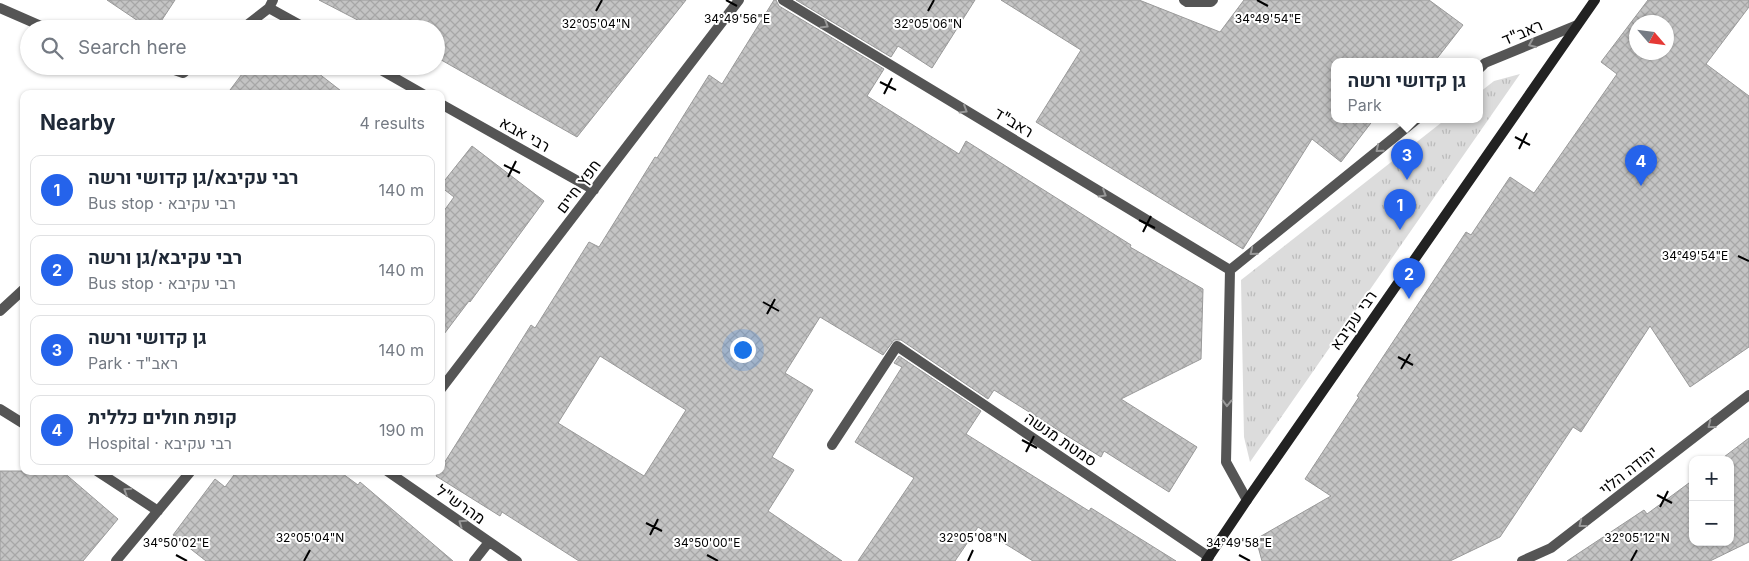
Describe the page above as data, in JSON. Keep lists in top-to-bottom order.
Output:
{
  "streets": {
    "street": [
      "ראב\"ד",
      "רבי אבא",
      "חפץ חיים",
      "רבי עקיבא",
      "סמטת מנשה",
      "יהודה הלוי",
      "מהרש\"ל"
    ]
  },
  "crossings": [
    ["ראב\"ד", "רבי עקיבא"],
    ["רבי אבא", "חפץ חיים"],
    ["רבי עקיבא", "סמטת מנשה"]
  ],
  "one_way": ["יהודה הלוי", "מהרש\"ל"],
  "north": "bottom right",
  "page": {
    "search": "Search here",
    "popup": ["גן קדושי ורשה", "Park"],
    "heading": ["Nearby", "4 results"],
    "pins": [
      "3",
      "4",
      "1",
      "2"
    ],
    "list": [
      {
        "mark": "1",
        "name": "רבי עקיבא/גן קדושי ורשה",
        "note": "Bus stop · רבי עקיבא",
        "value": "140 m"
      },
      {
        "mark": "2",
        "name": "רבי עקיבא/גן ורשה",
        "note": "Bus stop · רבי עקיבא",
        "value": "140 m"
      },
      {
        "mark": "3",
        "name": "גן קדושי ורשה",
        "note": "Park · ראב\"ד",
        "value": "140 m"
      },
      {
        "mark": "4",
        "name": "קופת חולים כללית",
        "note": "Hospital · רבי עקיבא",
        "value": "190 m"
      }
    ],
    "map_buttons": ["+", "−"]
  },
  "coordinates": [
    "34°49'56\"E",
    "34°49'54\"E",
    "32°05'04\"N",
    "32°05'06\"N",
    "32°05'08\"N",
    "32°05'12\"N",
    "34°50'02\"E",
    "34°50'00\"E",
    "34°49'58\"E"
  ]
}
